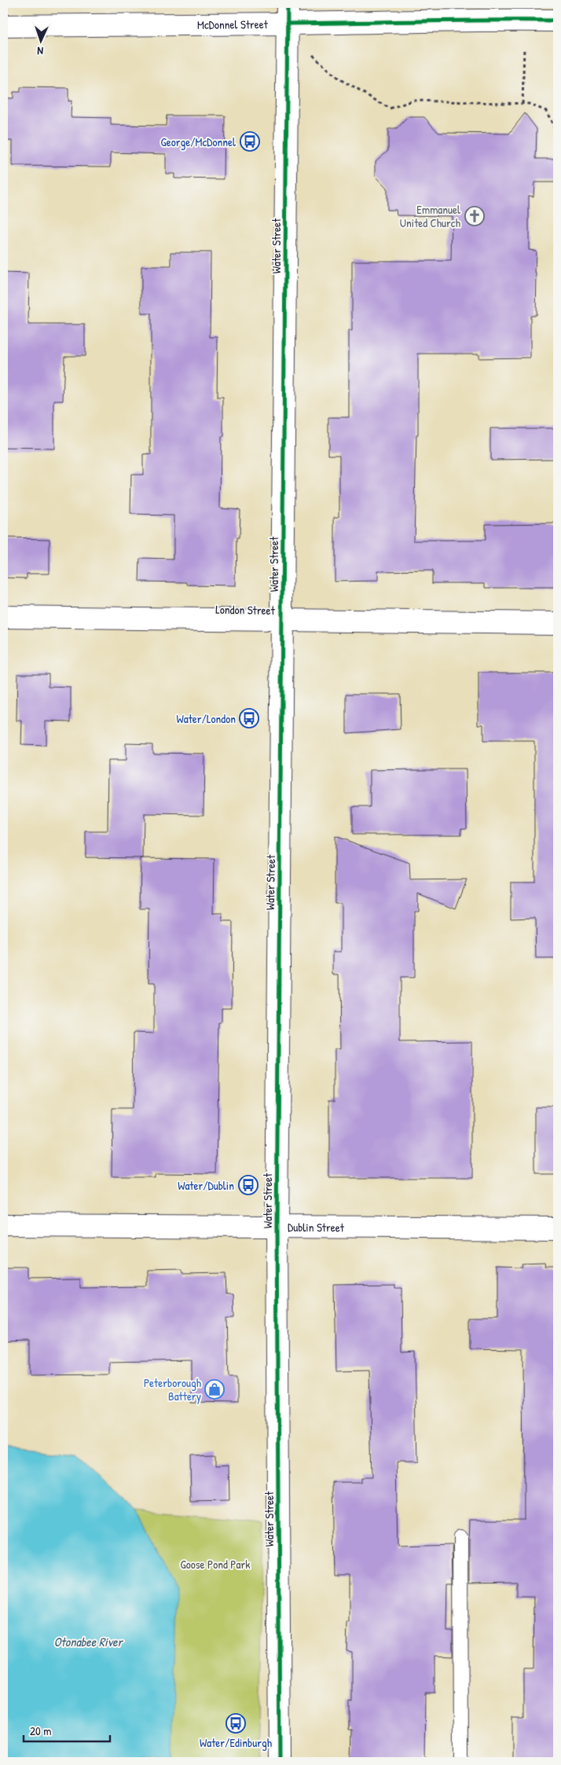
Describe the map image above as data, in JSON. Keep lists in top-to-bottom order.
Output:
{
  "streets": {
    "main road": [
      "McDonnel Street",
      "Water Street",
      "London Street",
      "Dublin Street"
    ]
  },
  "crossings": [
    ["McDonnel Street", "Water Street"],
    ["Water Street", "London Street"],
    ["Water Street", "Dublin Street"]
  ],
  "water": ["Otonabee River"],
  "parks": ["Goose Pond Park"],
  "places": {
    "bus stop": [
      "George/McDonnel",
      "Water/London",
      "Water/Dublin",
      "Water/Edinburgh"
    ],
    "church": ["Emmanuel United Church"],
    "shop": ["Peterborough Battery"]
  },
  "scale_bar": "20 m",
  "north": "bottom"
}
